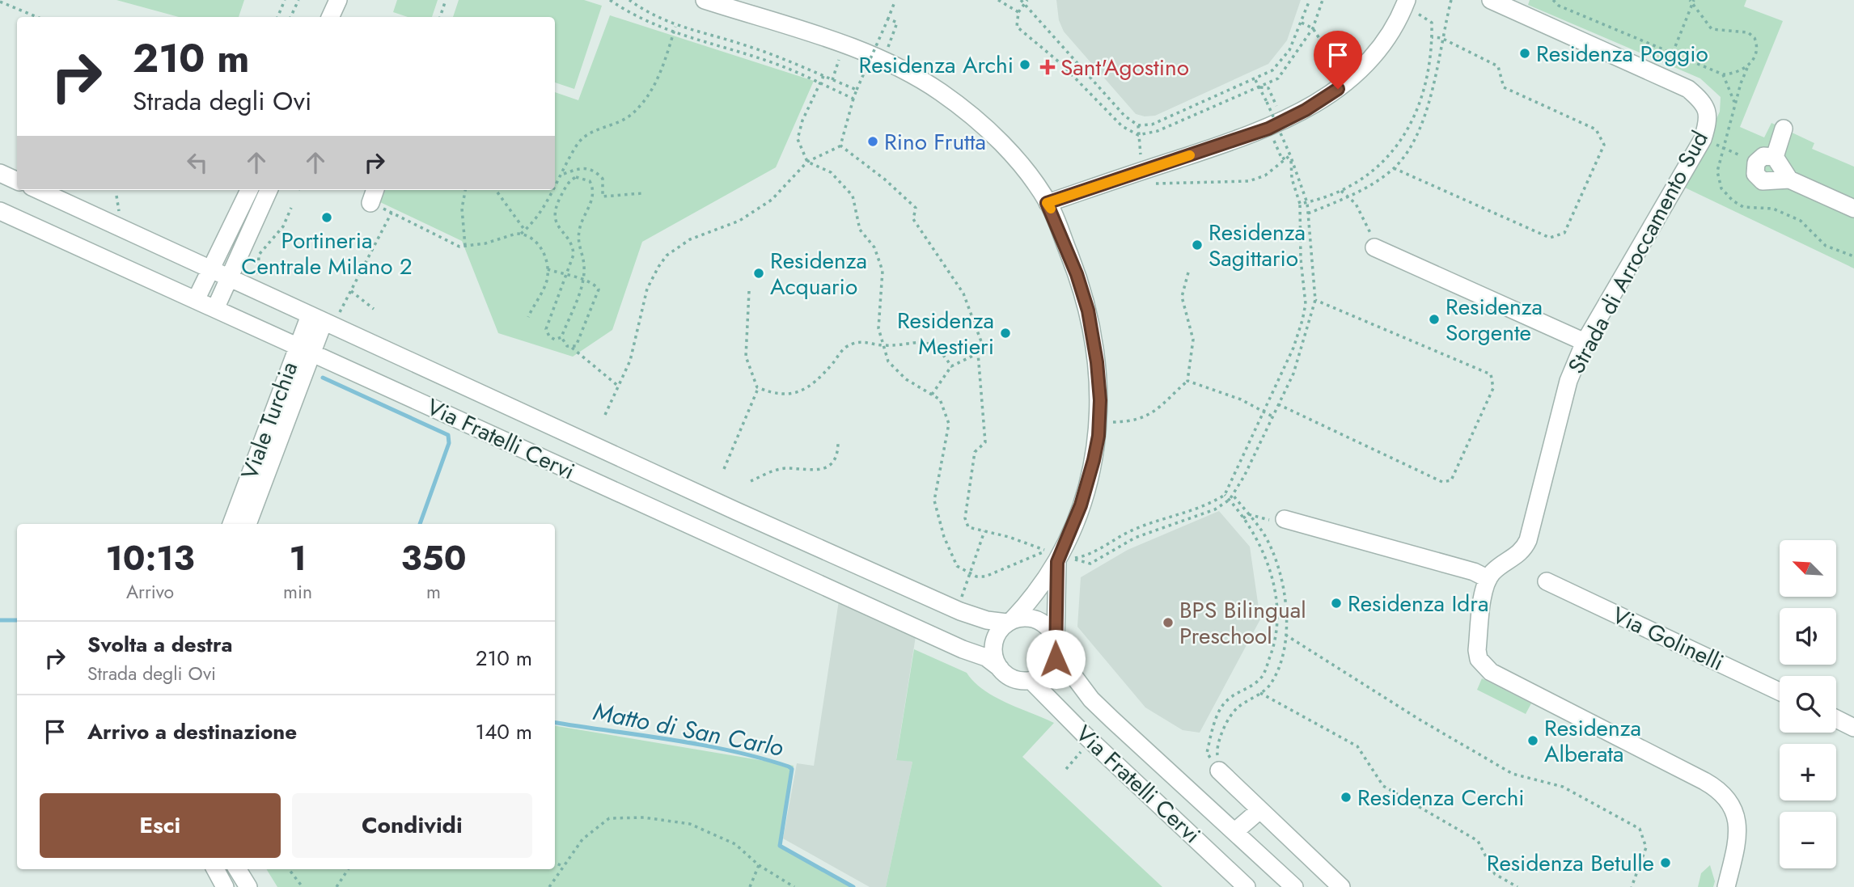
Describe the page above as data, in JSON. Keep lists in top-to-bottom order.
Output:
{
  "streets": {
    "street": [
      "Strada di Arroccamento Sud",
      "Viale Turchia",
      "Via Fratelli Cervi",
      "Via Golinelli"
    ]
  },
  "crossings": [
    ["Viale Turchia", "Via Fratelli Cervi"]
  ],
  "water": ["Matto di San Carlo"],
  "places": {
    "other": [
      "Residenza Poggio",
      "Residenza Archi",
      "Rino Frutta",
      "Portineria Centrale Milano 2",
      "Residenza Sagittario",
      "Residenza Acquario",
      "Residenza Sorgente",
      "Residenza Mestieri",
      "Residenza Idra",
      "BPS Bilingual Preschool",
      "Residenza Alberata",
      "Residenza Cerchi",
      "Residenza Betulle"
    ],
    "health": ["Sant'Agostino"]
  },
  "north": "top left",
  "page": {
    "turn": ["210 m", "Strada degli Ovi"],
    "eta": [
      "10:13",
      "Arrivo",
      "1",
      "min",
      "350",
      "m"
    ],
    "map_buttons": ["+", "−"],
    "list": [
      {
        "name": "Svolta a destra",
        "note": "Strada degli Ovi",
        "value": "210 m"
      },
      {
        "name": "Arrivo a destinazione",
        "value": "140 m"
      }
    ],
    "buttons": ["Esci", "Condividi"]
  }
}
